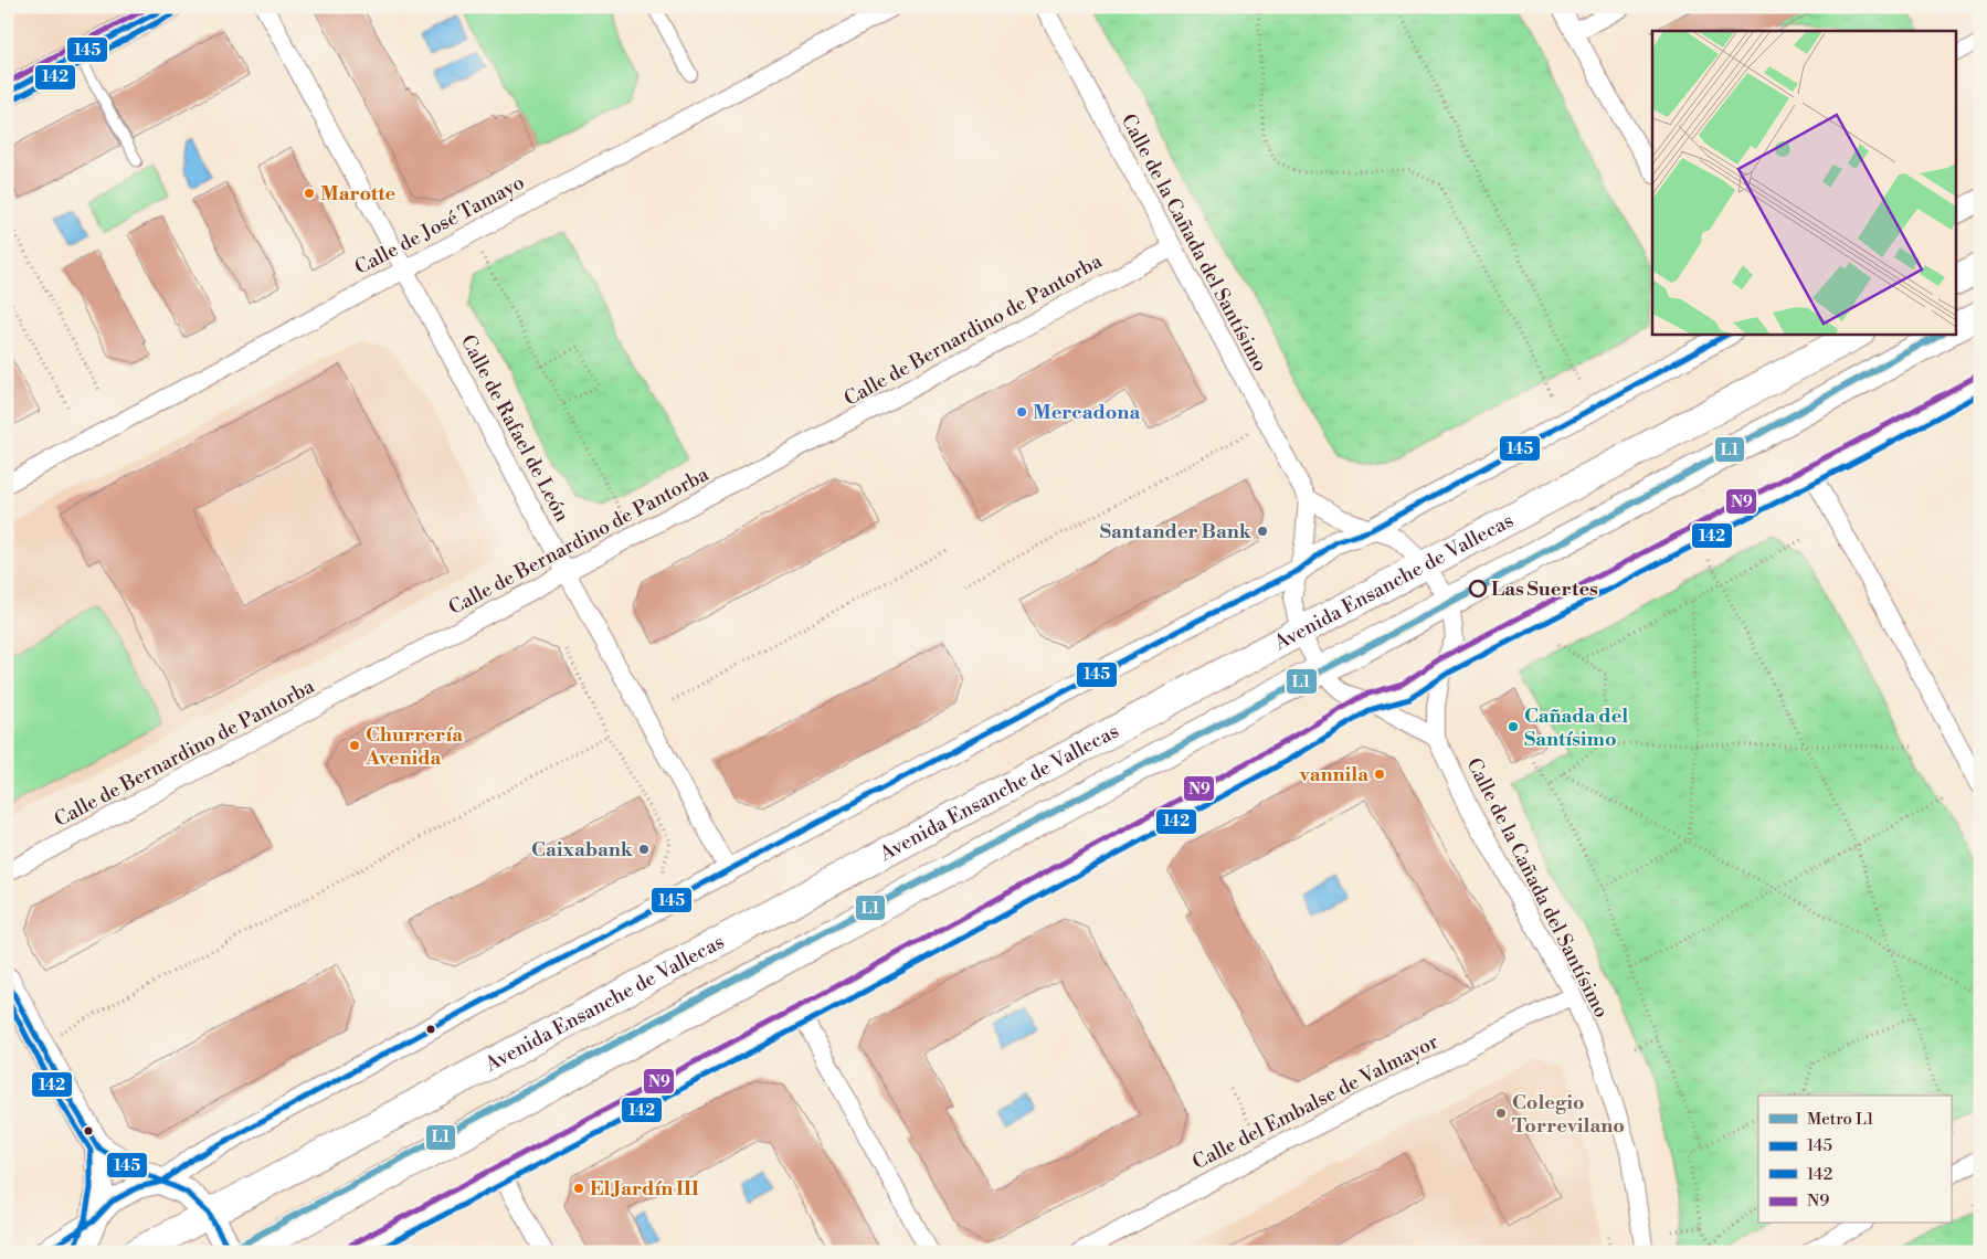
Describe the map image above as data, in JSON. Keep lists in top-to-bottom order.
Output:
{
  "streets": {
    "main road": ["Avenida Ensanche de Vallecas"],
    "street": [
      "Calle de José Tamayo",
      "Calle de la Cañada del Santísimo",
      "Calle de Bernardino de Pantorba",
      "Calle de Rafael de León",
      "Calle del Embalse de Valmayor"
    ]
  },
  "crossings": [
    ["Calle de José Tamayo", "Calle de Rafael de León"],
    ["Calle de la Cañada del Santísimo", "Calle de Bernardino de Pantorba"],
    ["Calle de la Cañada del Santísimo", "Avenida Ensanche de Vallecas"],
    ["Calle de la Cañada del Santísimo", "Calle del Embalse de Valmayor"],
    ["Calle de Bernardino de Pantorba", "Calle de Rafael de León"]
  ],
  "places": [
    "Marotte",
    "Mercadona",
    "Santander Bank",
    "Las Suertes",
    "Cañada del Santísimo",
    "Churrería Avenida",
    "vannila",
    "Caixabank",
    "Colegio Torrevilano",
    "El Jardín III"
  ],
  "lines": [
    "transit line 145",
    "transit line N9",
    "transit line 142",
    "metro line L1"
  ],
  "legend": [
    "Metro L1",
    "145",
    "142",
    "N9"
  ]
}
